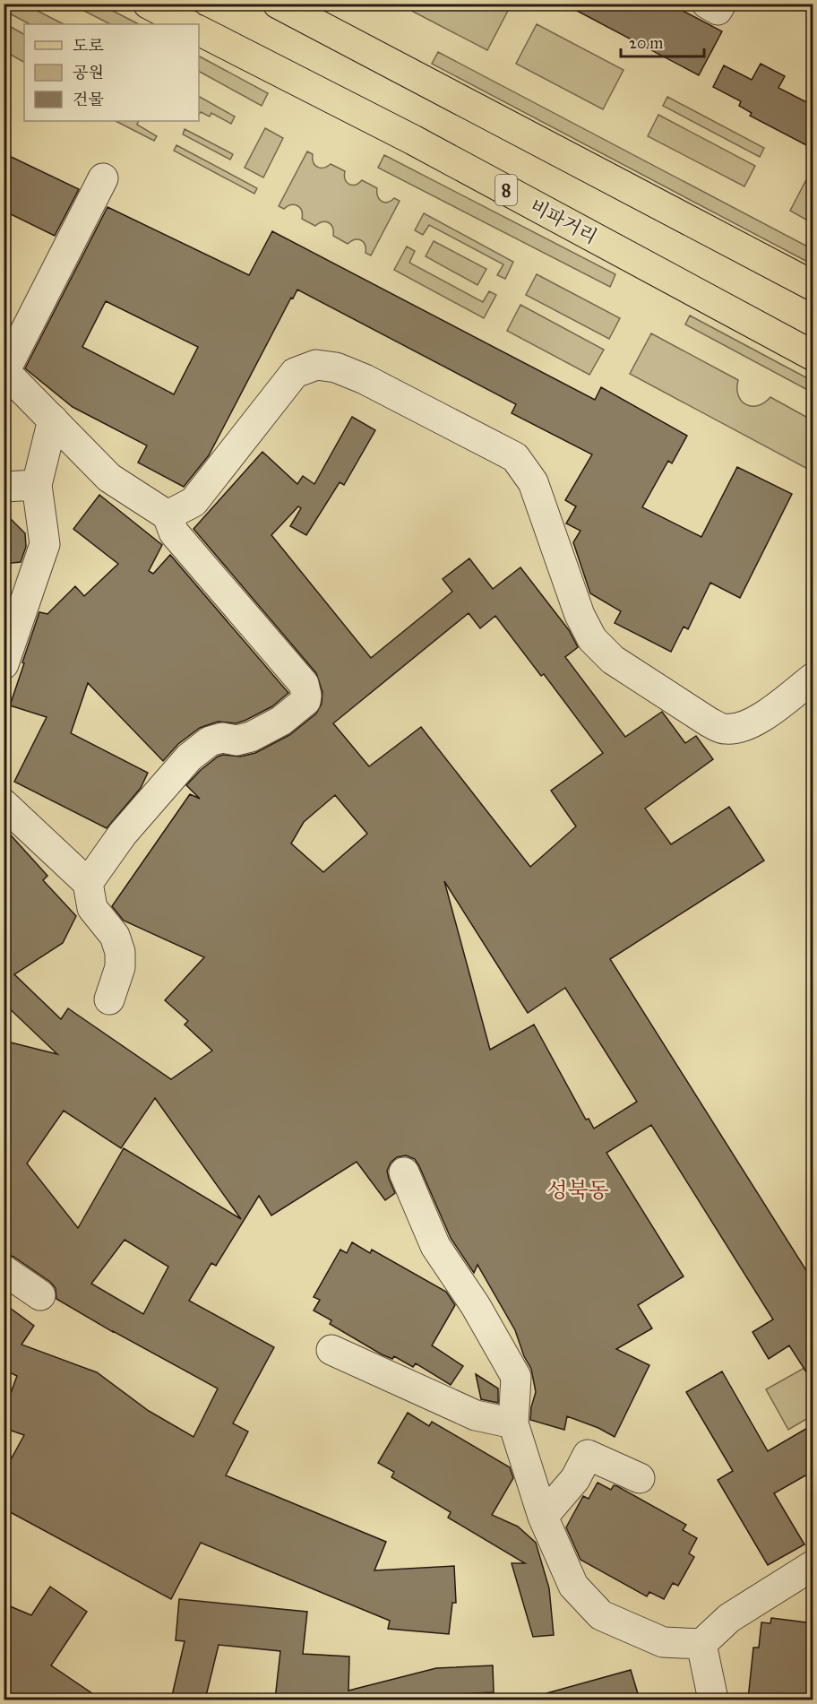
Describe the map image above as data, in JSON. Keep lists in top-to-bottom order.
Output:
{
  "streets": {
    "main road": ["8", "비파거리"]
  },
  "districts": ["성북동"],
  "legend": ["도로", "공원", "건물"],
  "scale_bar": "20 m"
}
